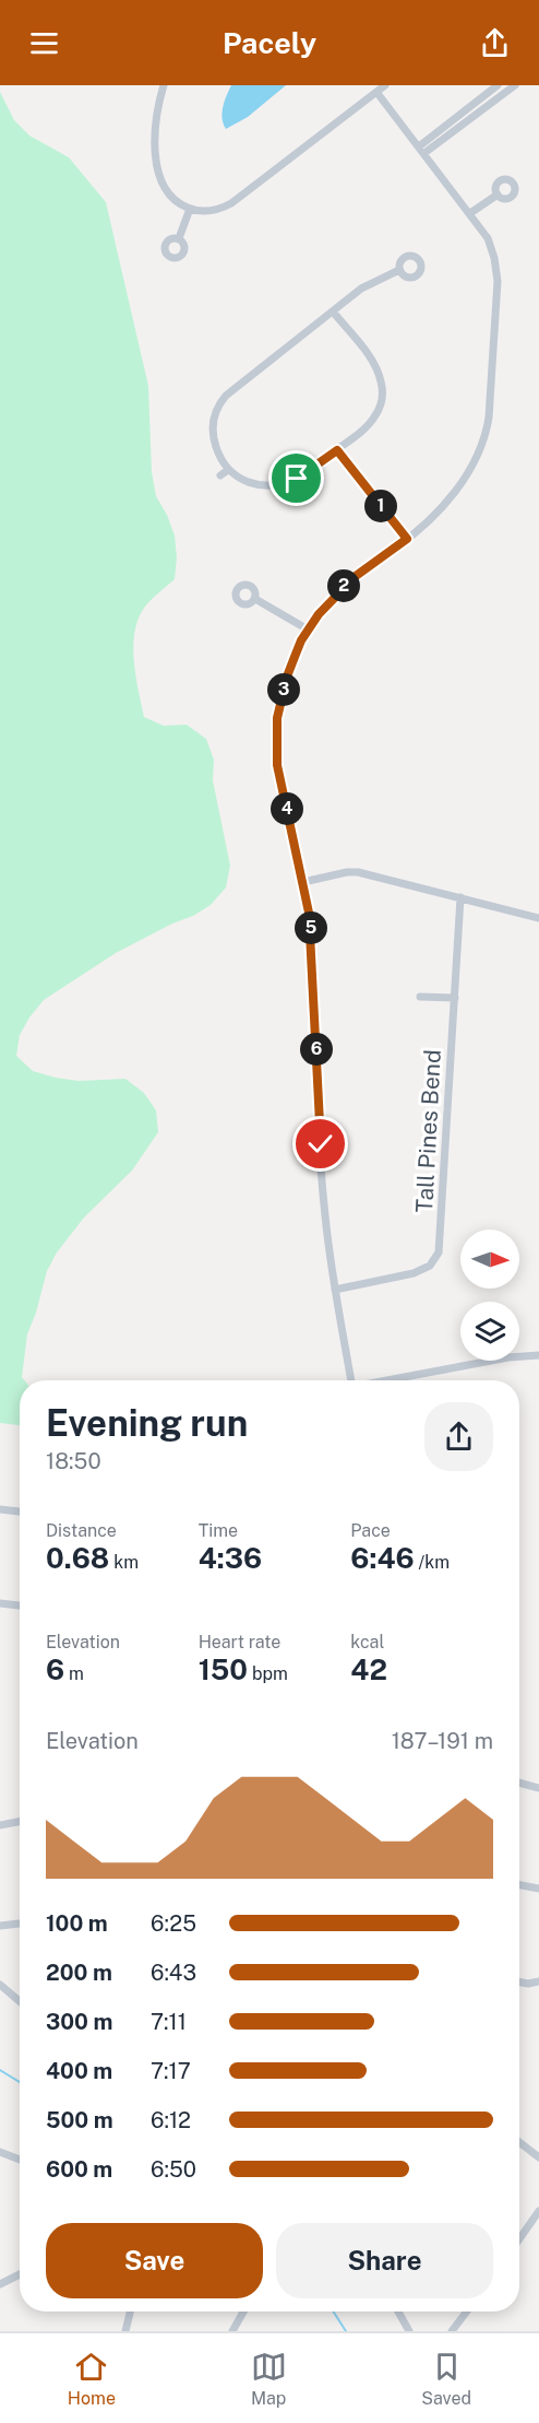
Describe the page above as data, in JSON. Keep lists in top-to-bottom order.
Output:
{
  "streets": {
    "street": ["Tall Pines Bend"]
  },
  "north": "right",
  "page": {
    "header": "Pacely",
    "pins": [
      "1",
      "2",
      "3",
      "4",
      "5",
      "6"
    ],
    "heading": ["Evening run", "18:50"],
    "stats": [
      ["Distance", "0.68 km"],
      ["Time", "4:36"],
      ["Pace", "6:46 /km"],
      ["Elevation", "6 m"],
      ["Heart rate", "150 bpm"],
      ["kcal", "42"]
    ],
    "chart": ["Elevation", "187–191 m"],
    "list": [
      {
        "name": "100 m",
        "note": "6:25"
      },
      {
        "name": "200 m",
        "note": "6:43"
      },
      {
        "name": "300 m",
        "note": "7:11"
      },
      {
        "name": "400 m",
        "note": "7:17"
      },
      {
        "name": "500 m",
        "note": "6:12"
      },
      {
        "name": "600 m",
        "note": "6:50"
      }
    ],
    "buttons": ["Save", "Share"],
    "tabs": ["Home", "Map", "Saved"]
  }
}
